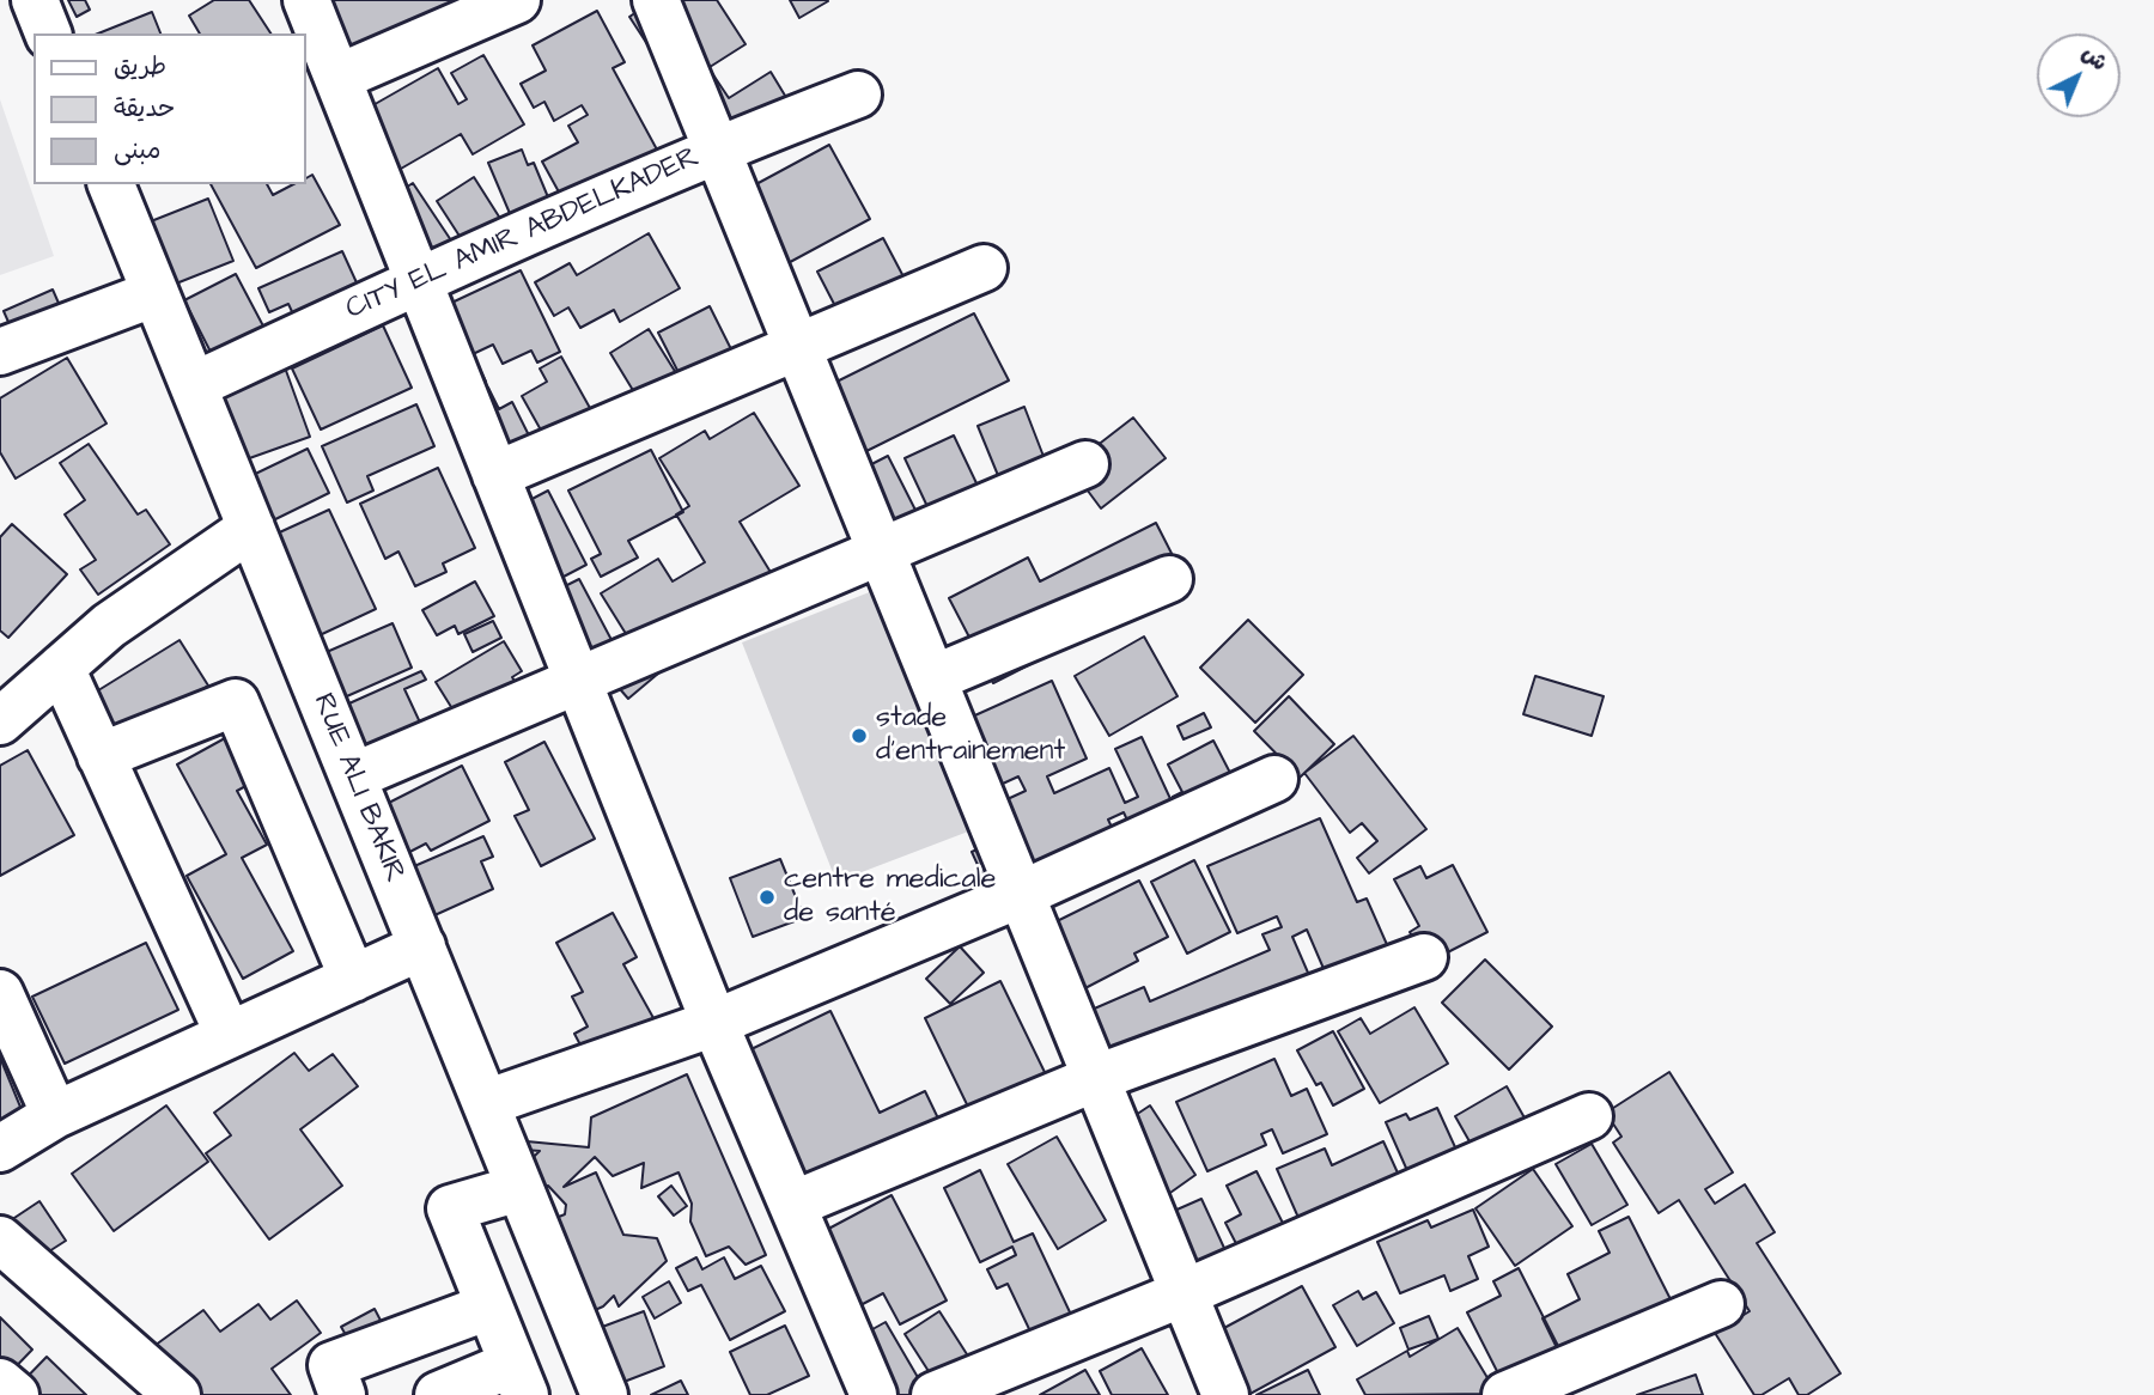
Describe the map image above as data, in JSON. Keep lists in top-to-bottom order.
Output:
{
  "streets": {
    "street": ["CITY EL AMIR ABDELKADER", "RUE ALI BAKIR"]
  },
  "crossings": [
    ["CITY EL AMIR ABDELKADER", "RUE ALI BAKIR"]
  ],
  "places": ["stade d'entrainement", "centre medicale de santé"],
  "legend": ["طريق", "حديقة", "مبنى"],
  "north": "top right"
}
